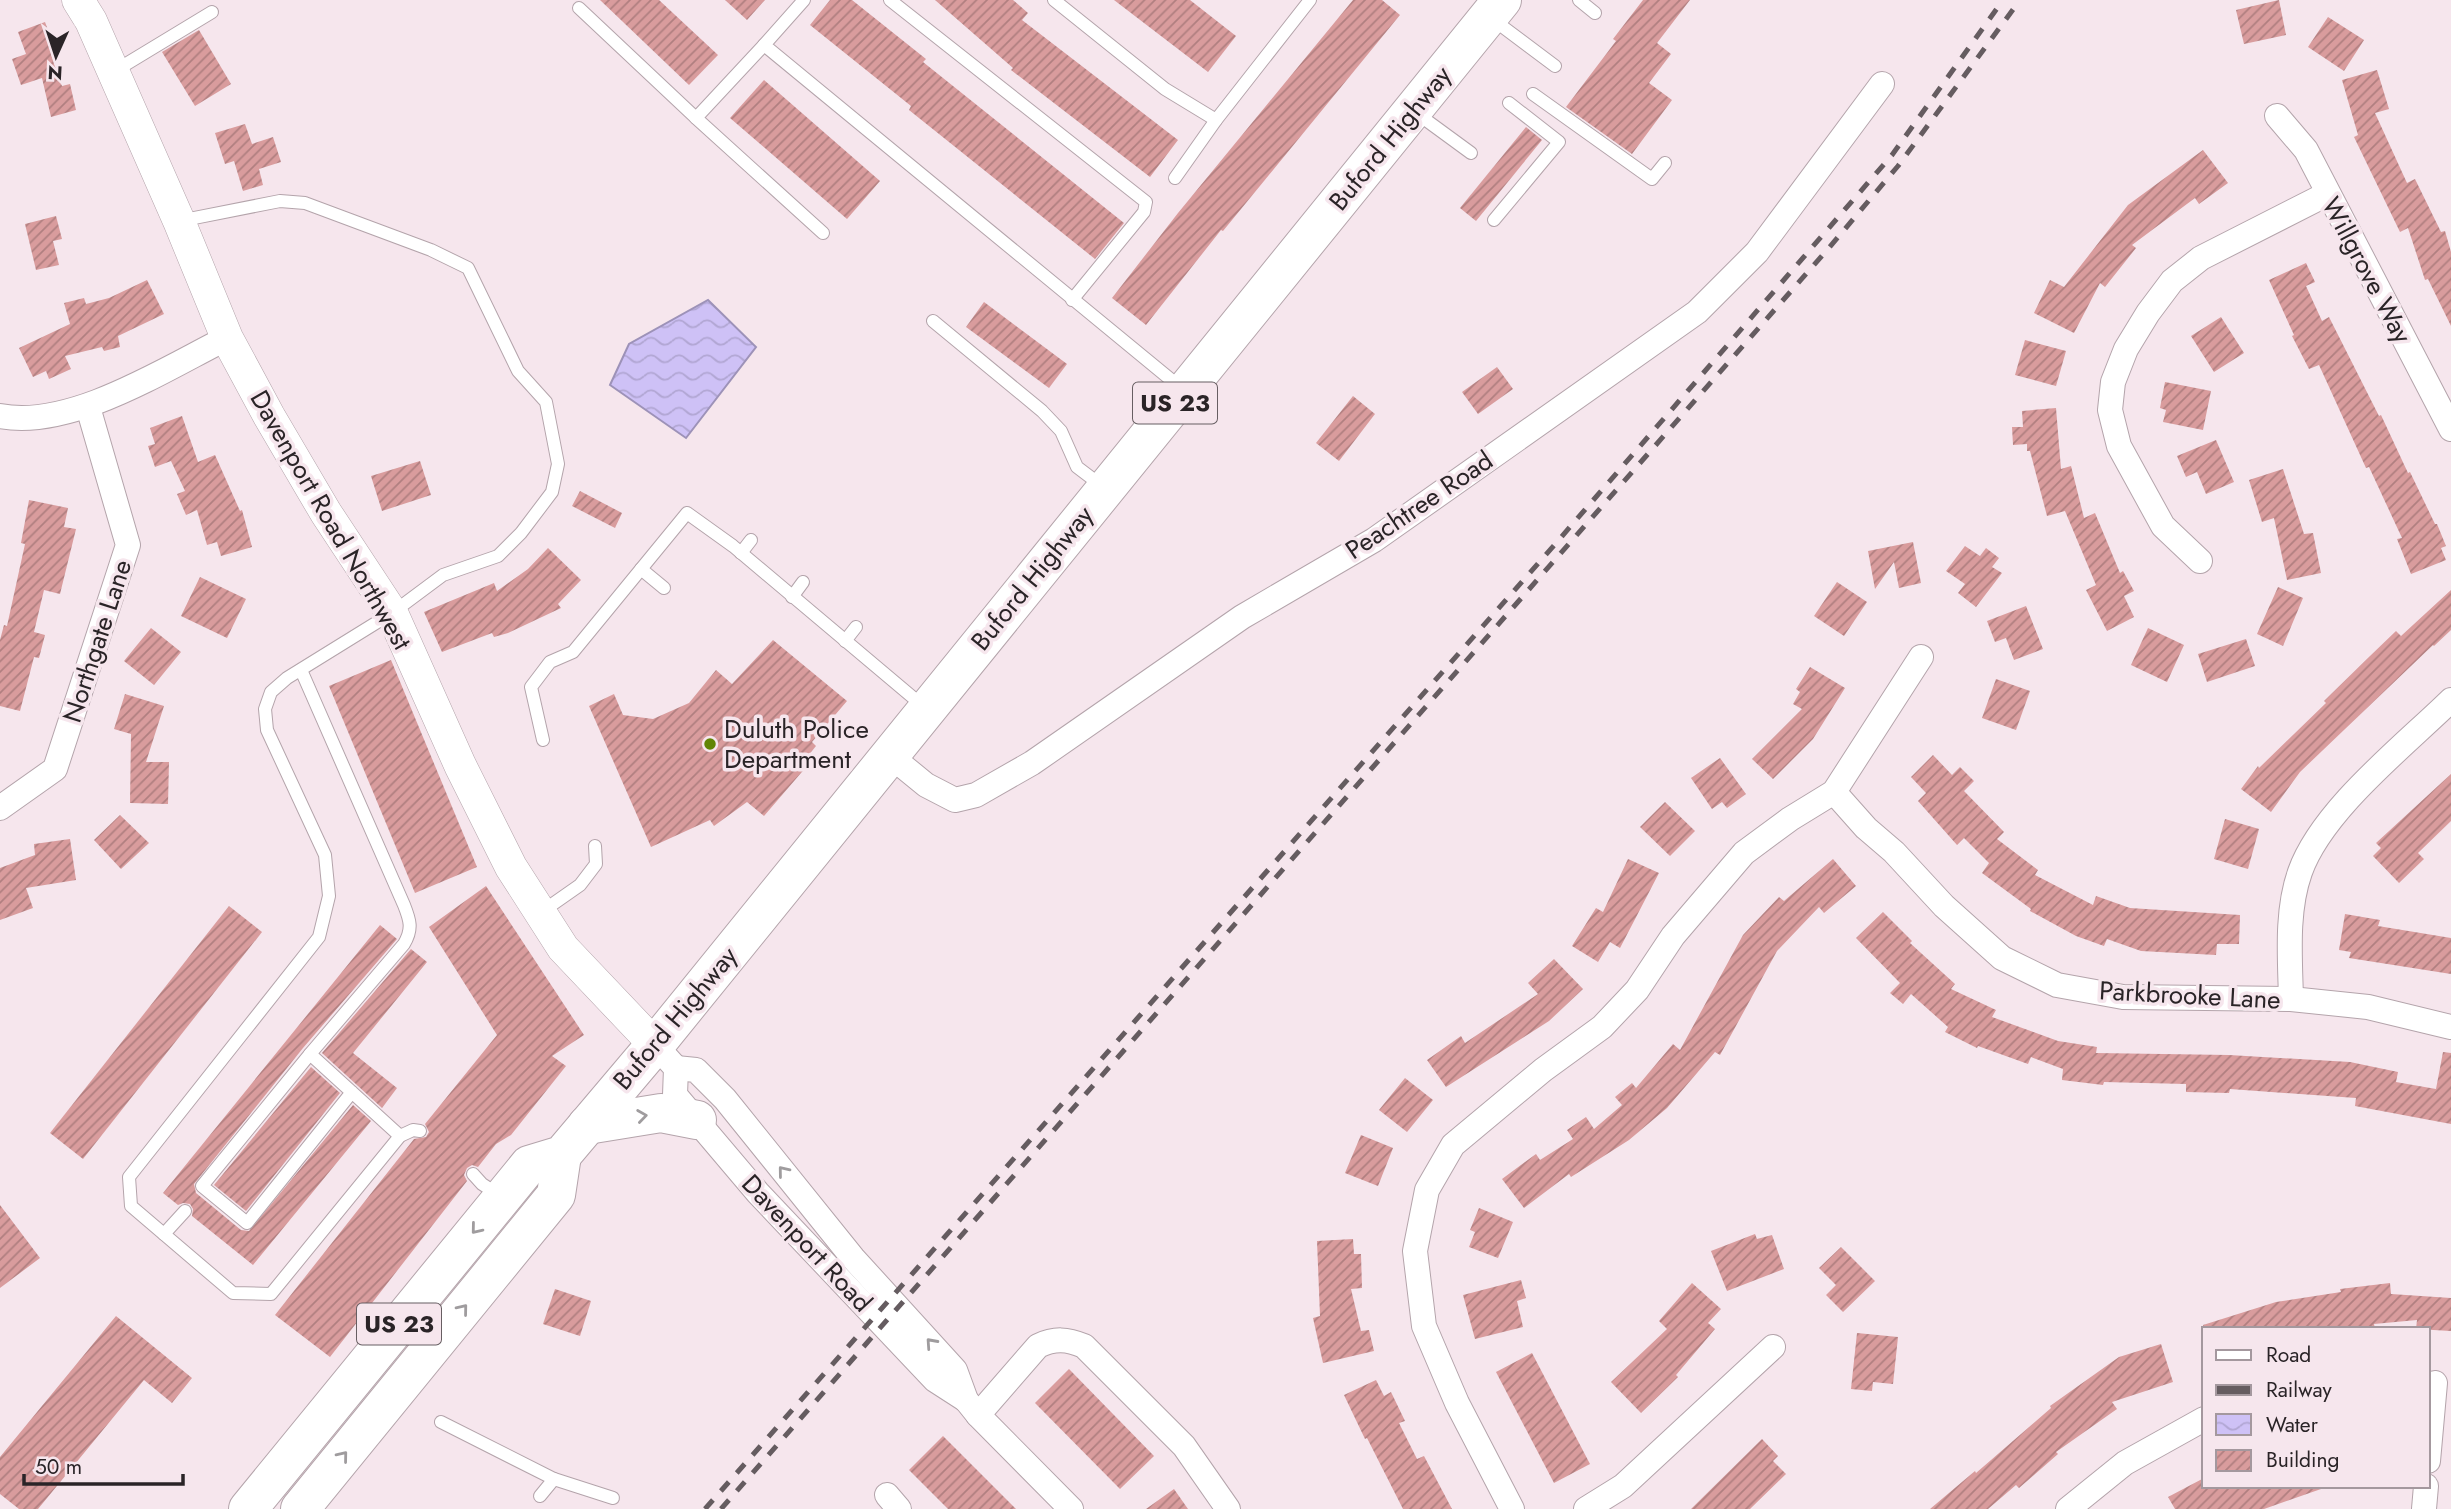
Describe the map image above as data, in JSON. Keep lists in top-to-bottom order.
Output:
{
  "streets": {
    "main road": ["Buford Highway", "US 23"],
    "street": [
      "Willgrove Way",
      "Peachtree Road",
      "Davenport Road Northwest",
      "Northgate Lane",
      "Parkbrooke Lane",
      "Davenport Road"
    ]
  },
  "crossings": [
    ["Buford Highway", "US 23"],
    ["Buford Highway", "Peachtree Road"],
    ["Buford Highway", "Davenport Road Northwest"],
    ["Buford Highway", "Davenport Road"],
    ["Davenport Road Northwest", "Davenport Road"]
  ],
  "places": ["Duluth Police Department"],
  "legend": [
    "Road",
    "Railway",
    "Water",
    "Building"
  ],
  "scale_bar": "50 m",
  "north": "bottom"
}
